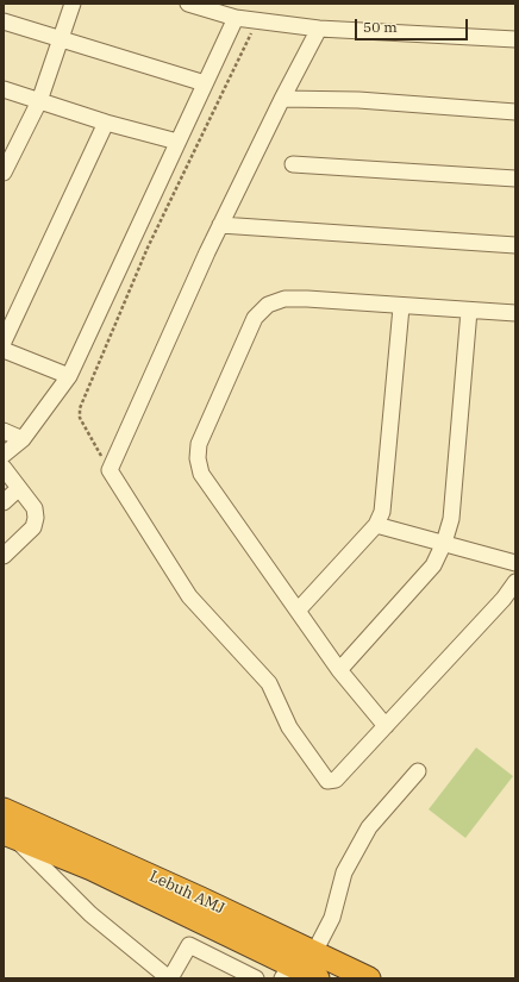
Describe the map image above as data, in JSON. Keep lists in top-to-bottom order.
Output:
{
  "streets": {
    "highway": ["Lebuh AMJ"]
  },
  "scale_bar": "50 m"
}
